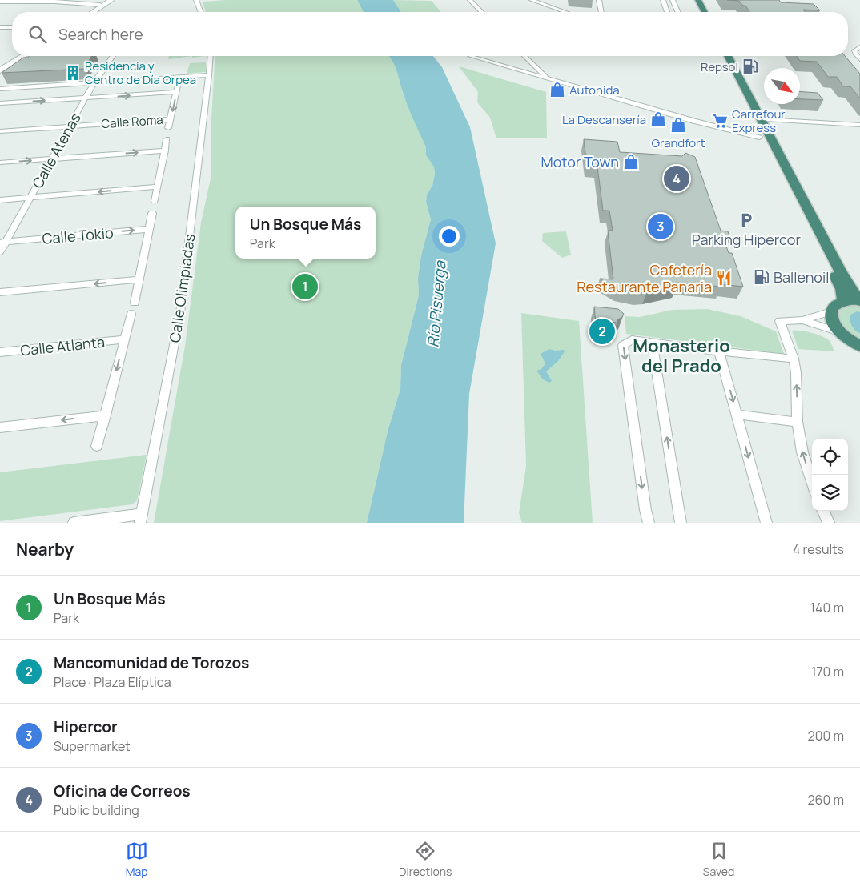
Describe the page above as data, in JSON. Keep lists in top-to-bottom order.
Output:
{
  "streets": {
    "street": [
      "Calle Roma",
      "Calle Atenas",
      "Calle Tokio",
      "Calle Olimpiadas",
      "Calle Atlanta"
    ]
  },
  "crossings": [
    ["Calle Roma", "Calle Atenas"],
    ["Calle Atenas", "Calle Tokio"]
  ],
  "districts": ["Monasterio del Prado"],
  "water": ["Río Pisuerga"],
  "places": {
    "fuel station": ["Repsol", "Ballenoil"],
    "building": ["Residencia y Centro de Día Orpea"],
    "shop": [
      "Autonida",
      "La Descansería",
      "Grandfort",
      "Motor Town"
    ],
    "supermarket": ["Carrefour Express"],
    "parking": ["Parking Hipercor"],
    "restaurant": ["Cafetería Restaurante Panaria"]
  },
  "north": "bottom right",
  "page": {
    "search": "Search here",
    "pins": [
      "4",
      "3",
      "1",
      "2"
    ],
    "popup": ["Un Bosque Más", "Park"],
    "heading": ["Nearby", "4 results"],
    "list": [
      {
        "mark": "1",
        "name": "Un Bosque Más",
        "note": "Park",
        "value": "140 m"
      },
      {
        "mark": "2",
        "name": "Mancomunidad de Torozos",
        "note": "Place · Plaza Elíptica",
        "value": "170 m"
      },
      {
        "mark": "3",
        "name": "Hipercor",
        "note": "Supermarket",
        "value": "200 m"
      },
      {
        "mark": "4",
        "name": "Oficina de Correos",
        "note": "Public building",
        "value": "260 m"
      }
    ],
    "nav": ["Map", "Directions", "Saved"]
  }
}
